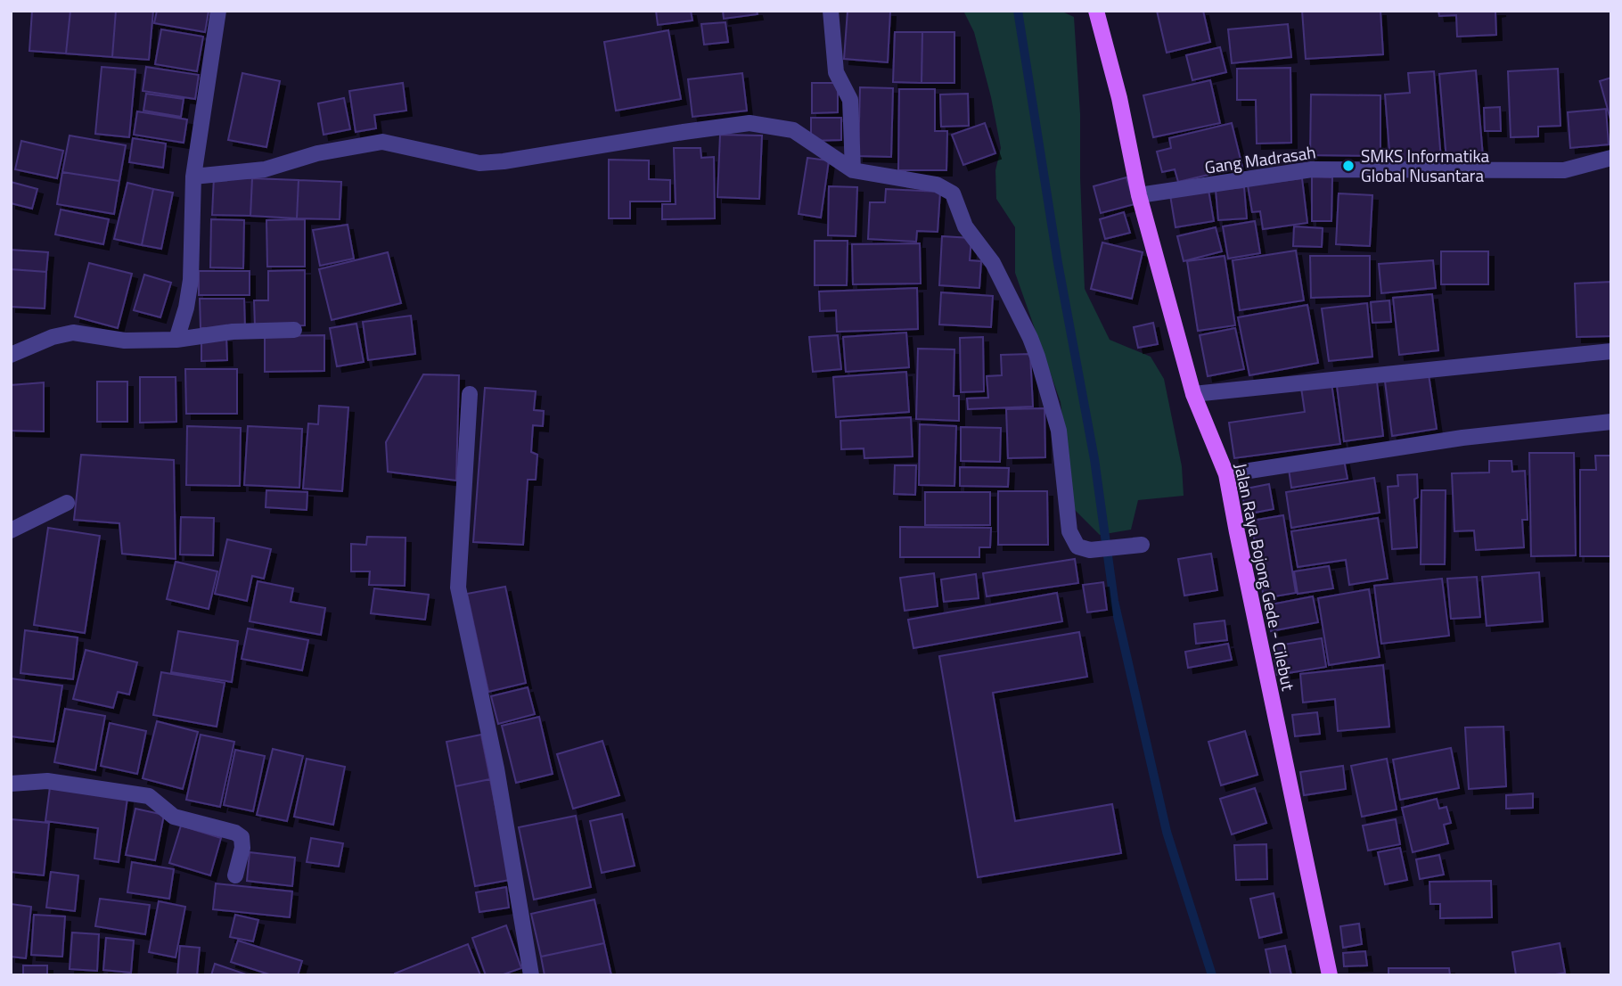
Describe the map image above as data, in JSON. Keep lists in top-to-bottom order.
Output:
{
  "streets": {
    "main road": ["Jalan Raya Bojong Gede - Cilebut"],
    "street": ["Gang Madrasah"]
  },
  "crossings": [
    ["Gang Madrasah", "Jalan Raya Bojong Gede - Cilebut"]
  ],
  "places": ["SMKS Informatika Global Nusantara"]
}
